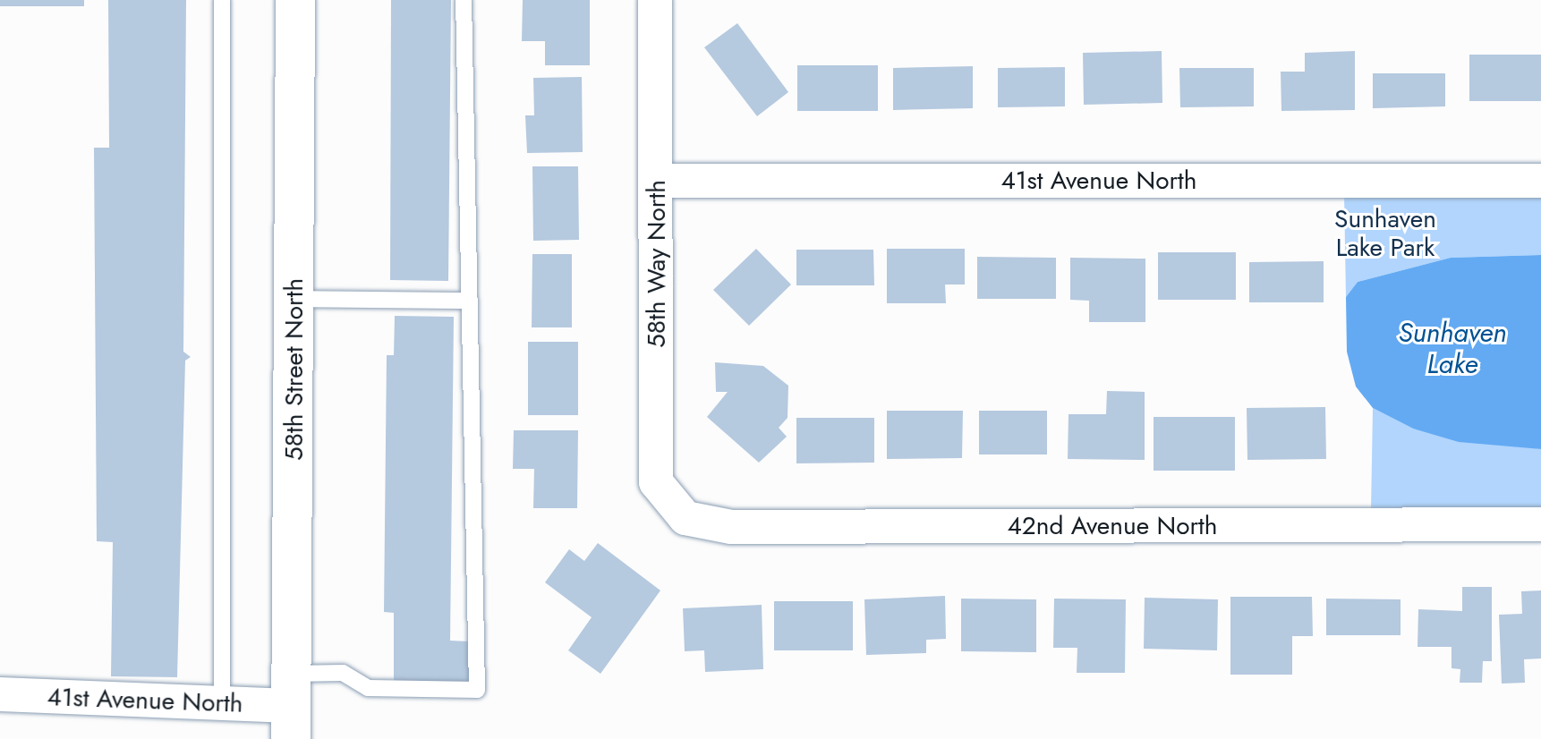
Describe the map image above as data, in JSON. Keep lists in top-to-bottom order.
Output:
{
  "streets": {
    "street": [
      "41st Avenue North",
      "58th Way North",
      "58th Street North",
      "42nd Avenue North"
    ]
  },
  "crossings": [
    ["41st Avenue North", "58th Way North"],
    ["41st Avenue North", "58th Street North"],
    ["58th Way North", "42nd Avenue North"]
  ],
  "water": ["Sunhaven Lake"],
  "parks": ["Sunhaven Lake Park"]
}
